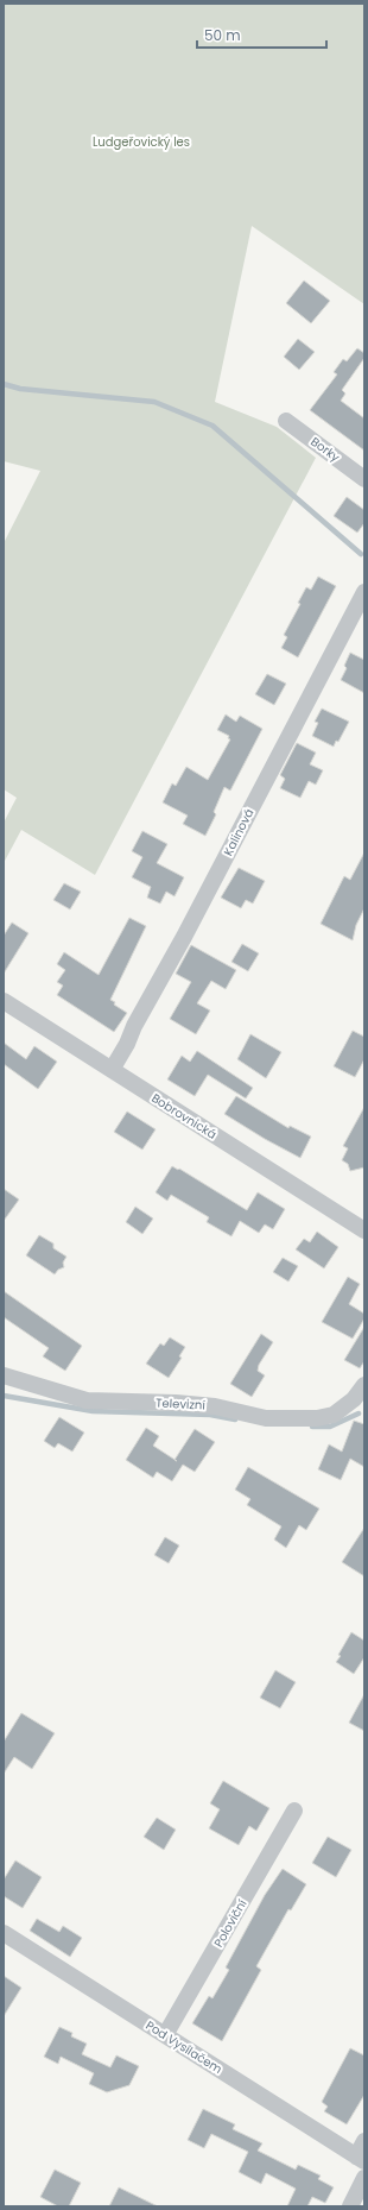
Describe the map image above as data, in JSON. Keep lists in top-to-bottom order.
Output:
{
  "streets": {
    "street": [
      "Borky",
      "Kalinová",
      "Bobrovnická",
      "Televizní",
      "Poloviční",
      "Pod Vysílačem"
    ]
  },
  "crossings": [
    ["Kalinová", "Bobrovnická"],
    ["Poloviční", "Pod Vysílačem"]
  ],
  "parks": ["Ludgeřovický les"],
  "scale_bar": "50 m"
}
